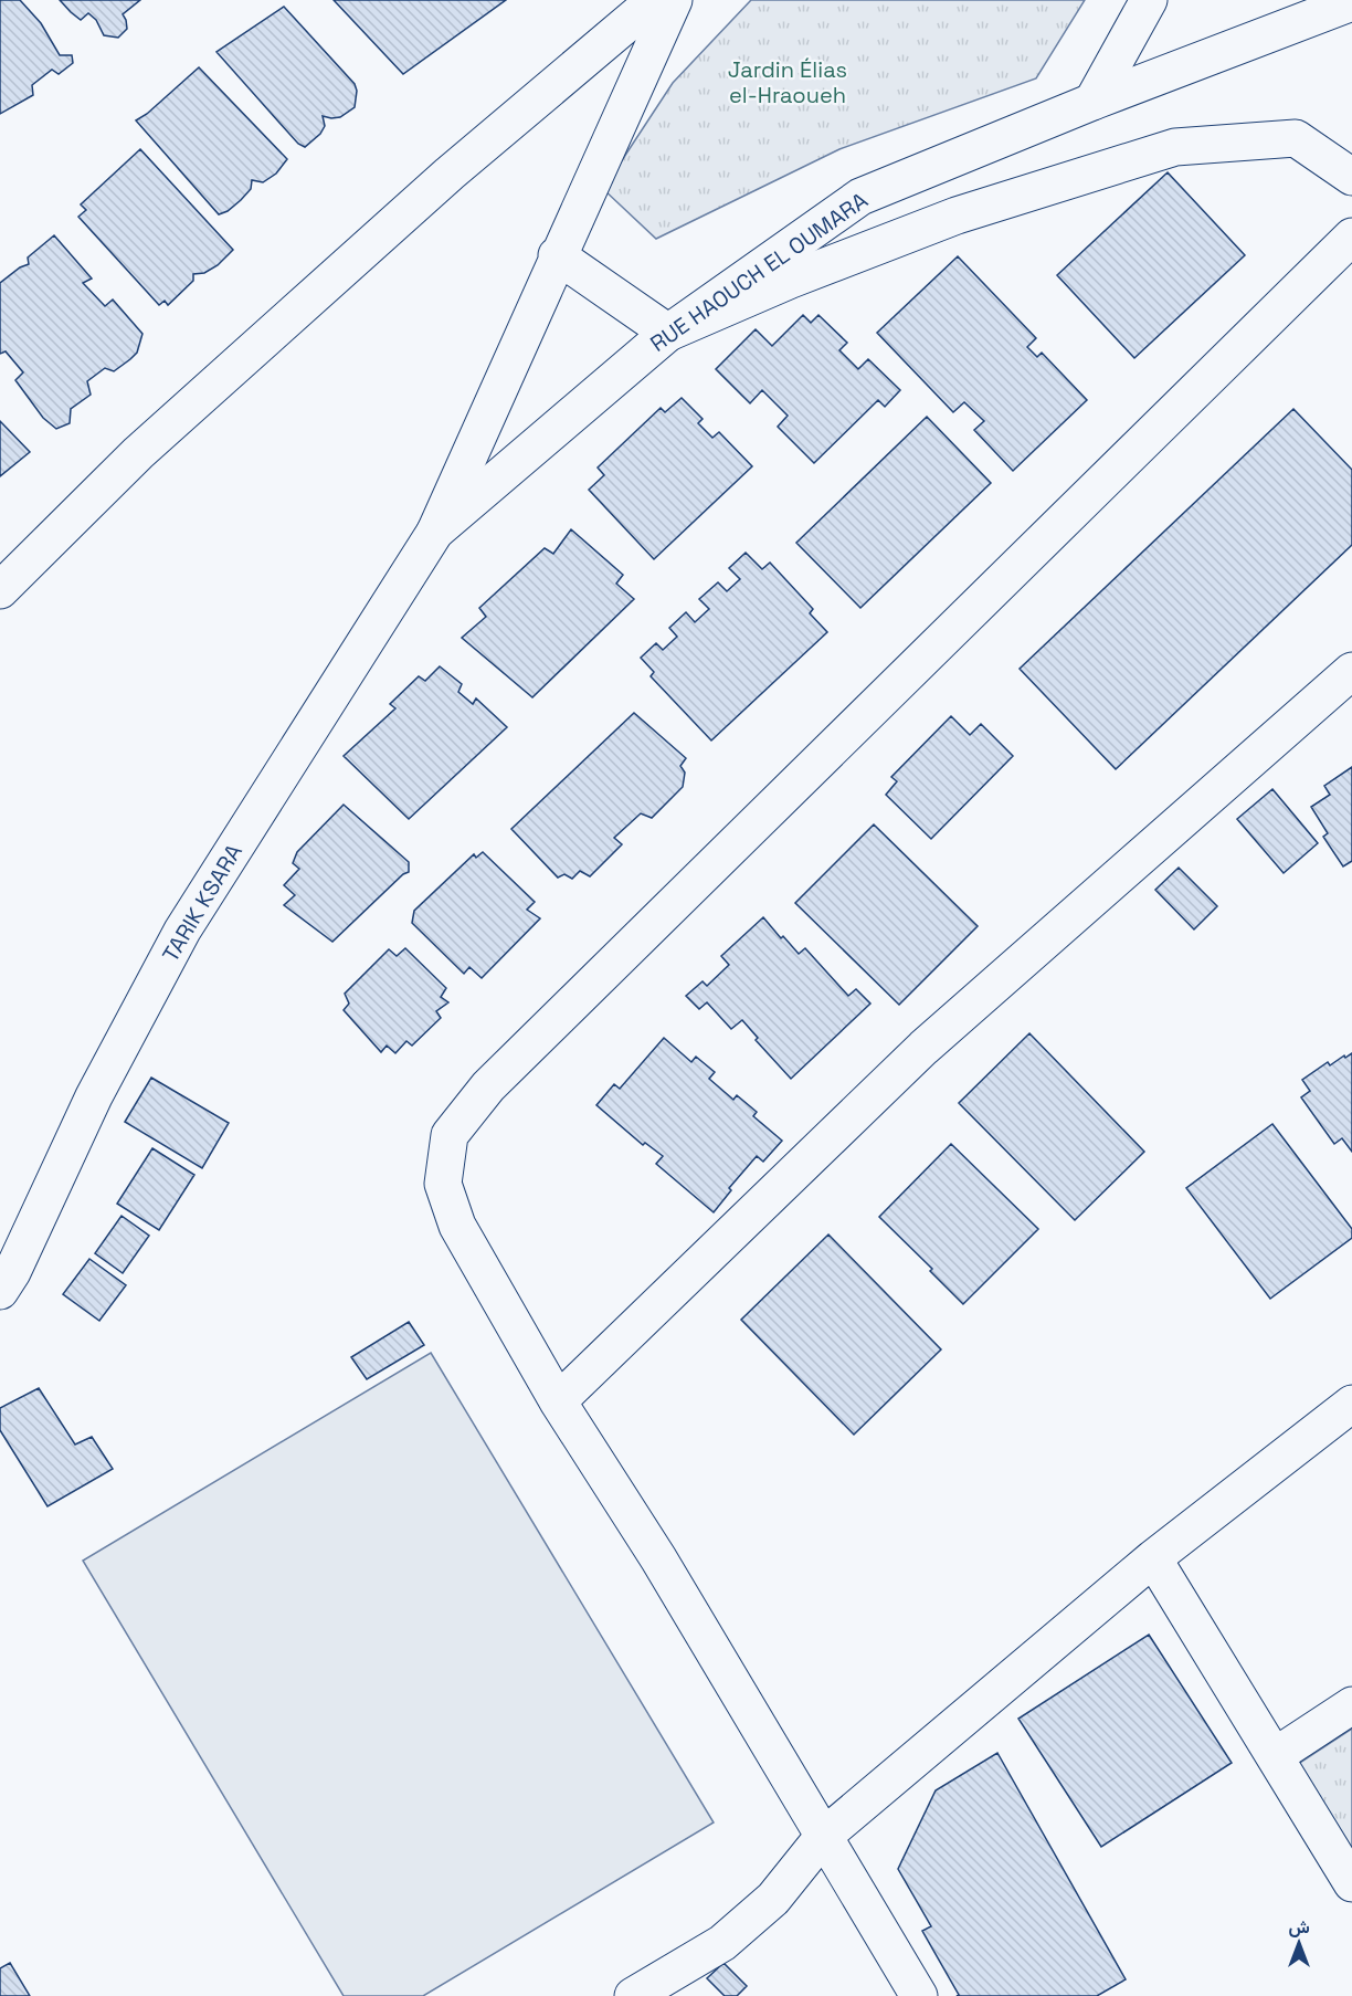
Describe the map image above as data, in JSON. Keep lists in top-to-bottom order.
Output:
{
  "streets": {
    "street": ["RUE HAOUCH EL OUMARA", "TARIK KSARA"]
  },
  "crossings": [
    ["RUE HAOUCH EL OUMARA", "TARIK KSARA"]
  ],
  "parks": ["Jardin Élias el-Hraoueh"],
  "north": "top"
}
